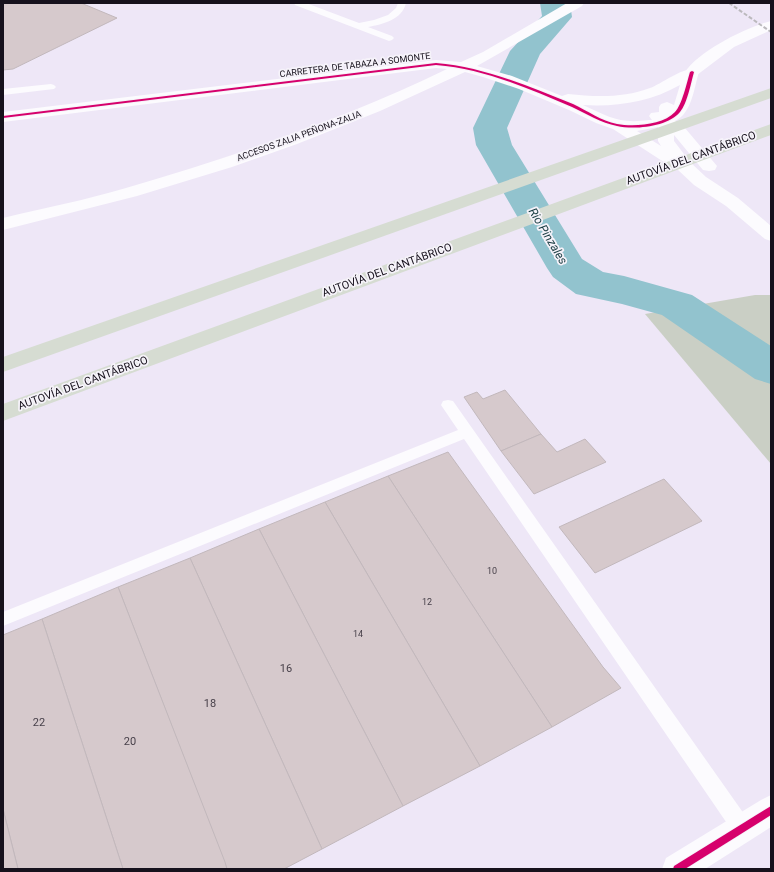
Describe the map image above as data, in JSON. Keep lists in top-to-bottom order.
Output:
{
  "streets": {
    "highway": ["AUTOVÍA DEL CANTÁBRICO"],
    "street": ["CARRETERA DE TABAZA A SOMONTE", "ACCESOS ZALIA PEÑONA-ZALIA"]
  },
  "water": ["Rio Pinzales"],
  "house_numbers": [
    "10",
    "12",
    "14",
    "16",
    "18",
    "22",
    "20"
  ]
}
